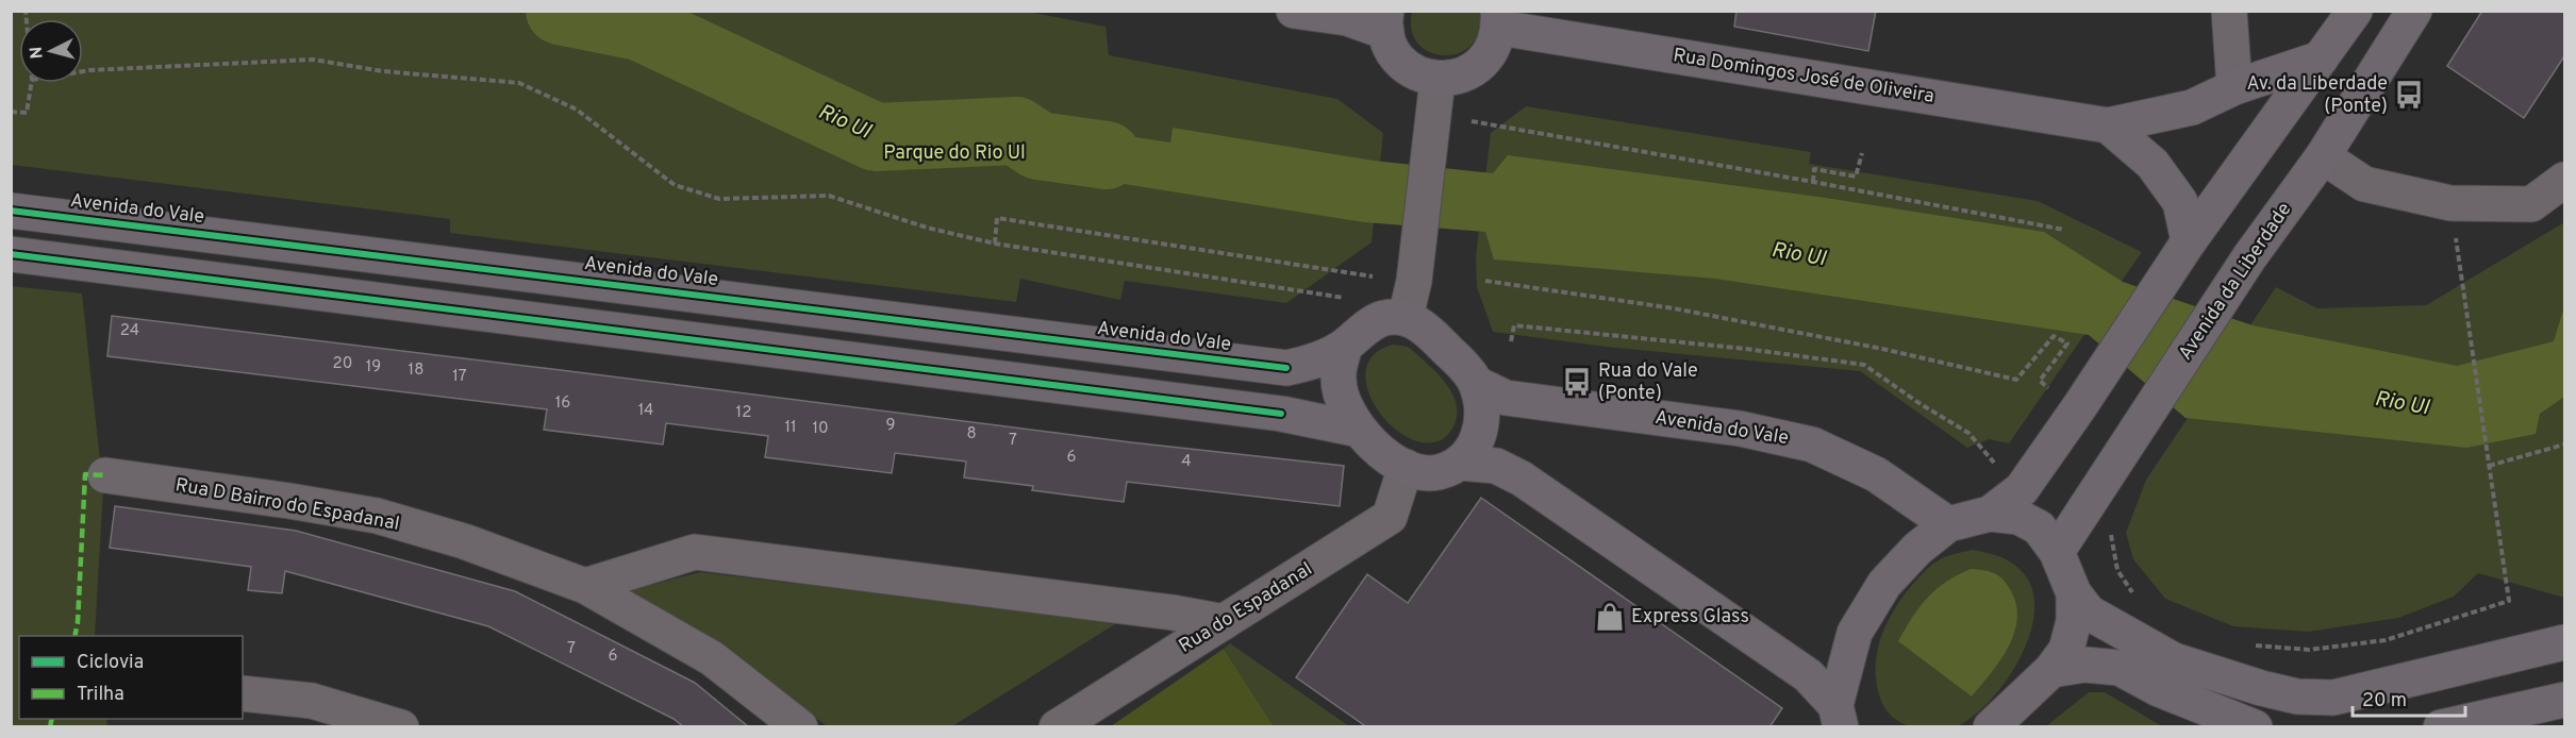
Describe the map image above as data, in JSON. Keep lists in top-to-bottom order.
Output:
{
  "streets": {
    "main road": ["Rua Domingos José de Oliveira", "Avenida do Vale", "Avenida da Liberdade"],
    "street": ["Rua D Bairro do Espadanal", "Rua do Espadanal"]
  },
  "crossings": [
    ["Avenida do Vale", "Rua do Espadanal"]
  ],
  "water": ["Rio Ul"],
  "parks": ["Parque do Rio Ul"],
  "places": {
    "bus stop": ["Av. da Liberdade (Ponte)", "Rua do Vale (Ponte)"],
    "shop": ["Express Glass"]
  },
  "house_numbers": [
    "24",
    "20",
    "19",
    "18",
    "17",
    "16",
    "14",
    "12",
    "9",
    "11",
    "10",
    "8",
    "7",
    "6",
    "4",
    "7",
    "6"
  ],
  "legend": ["Ciclovia", "Trilha"],
  "scale_bar": "20 m",
  "north": "left"
}
